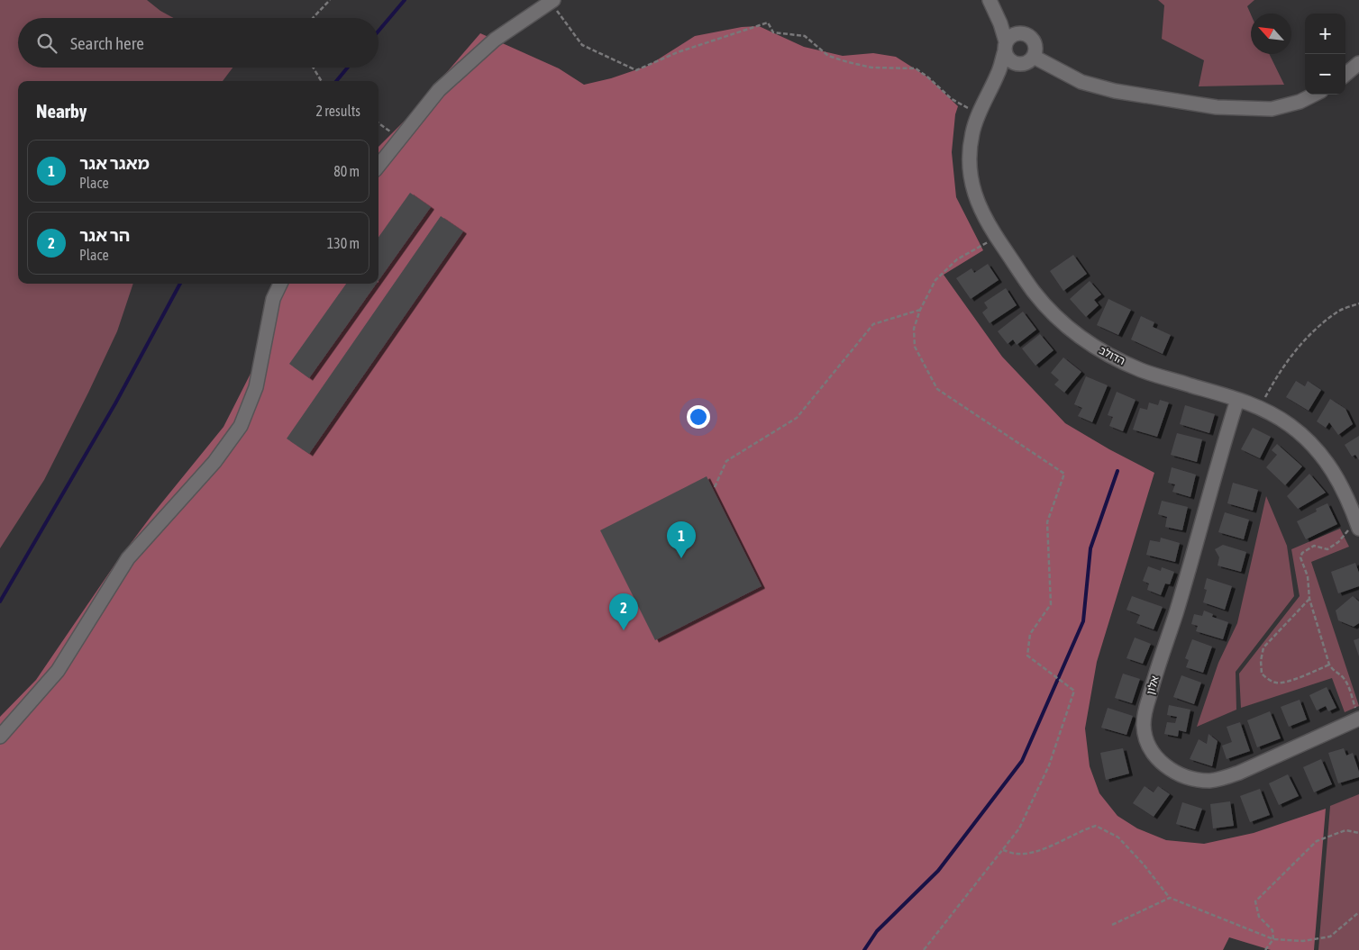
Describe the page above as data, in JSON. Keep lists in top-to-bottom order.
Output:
{
  "streets": {
    "street": ["הדולב", "אלון"]
  },
  "crossings": [
    ["הדולב", "אלון"]
  ],
  "north": "top left",
  "page": {
    "map_buttons": ["+", "−"],
    "search": "Search here",
    "heading": ["Nearby", "2 results"],
    "list": [
      {
        "mark": "1",
        "name": "מאגר אגר",
        "note": "Place",
        "value": "80 m"
      },
      {
        "mark": "2",
        "name": "הר אגר",
        "note": "Place",
        "value": "130 m"
      }
    ],
    "pins": ["1", "2"]
  }
}
